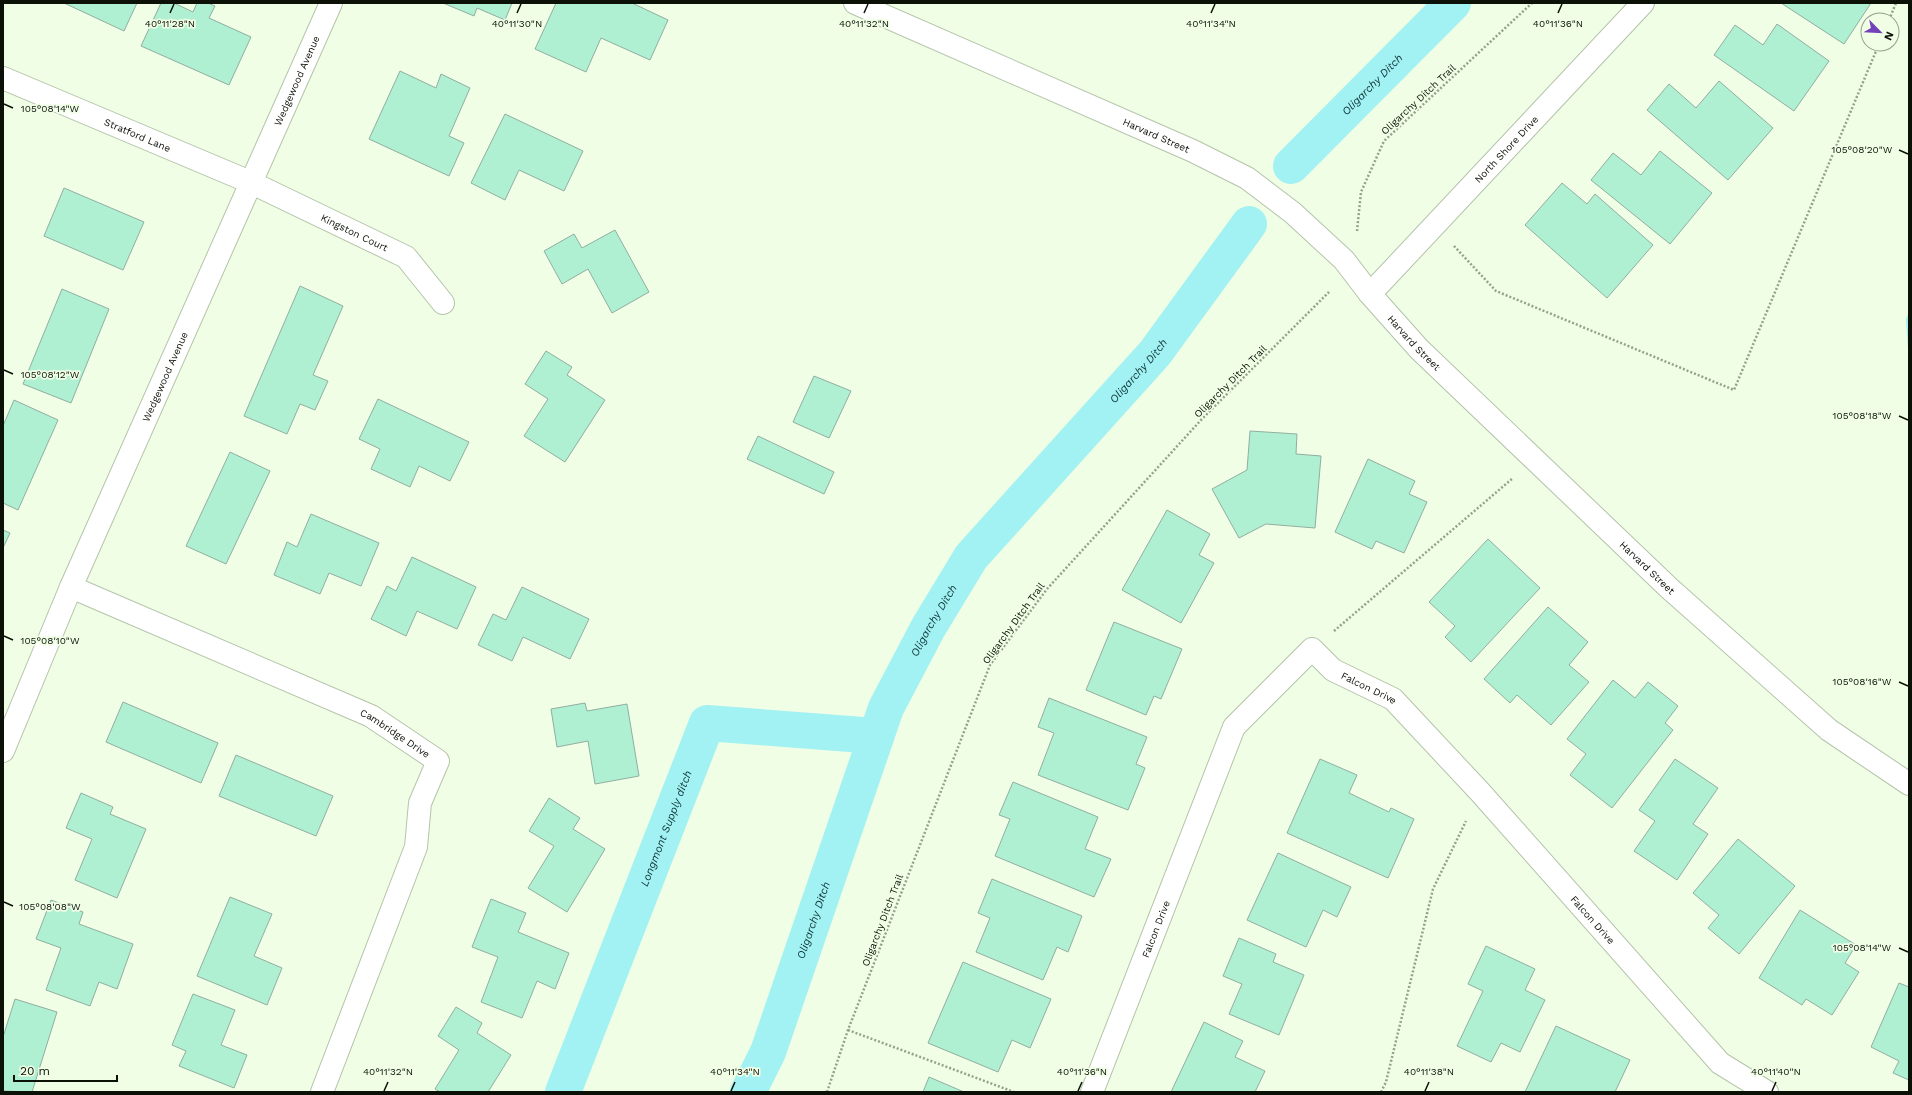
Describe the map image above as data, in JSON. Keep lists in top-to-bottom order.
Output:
{
  "streets": {
    "street": [
      "Wedgewood Avenue",
      "Stratford Lane",
      "Harvard Street",
      "North Shore Drive",
      "Kingston Court",
      "Falcon Drive",
      "Cambridge Drive"
    ],
    "path": ["Oligarchy Ditch Trail"]
  },
  "crossings": [
    ["Wedgewood Avenue", "Stratford Lane"],
    ["Wedgewood Avenue", "Kingston Court"],
    ["Wedgewood Avenue", "Cambridge Drive"],
    ["Stratford Lane", "Kingston Court"],
    ["Harvard Street", "North Shore Drive"]
  ],
  "water": ["Oligarchy Ditch", "Longmont Supply ditch"],
  "scale_bar": "20 m",
  "north": "bottom right",
  "coordinates": [
    "40°11'28\"N",
    "40°11'30\"N",
    "40°11'32\"N",
    "40°11'34\"N",
    "40°11'36\"N",
    "105°08'14\"W",
    "105°08'20\"W",
    "105°08'12\"W",
    "105°08'18\"W",
    "105°08'10\"W",
    "105°08'16\"W",
    "105°08'08\"W",
    "40°11'38\"N",
    "40°11'40\"N"
  ]
}
